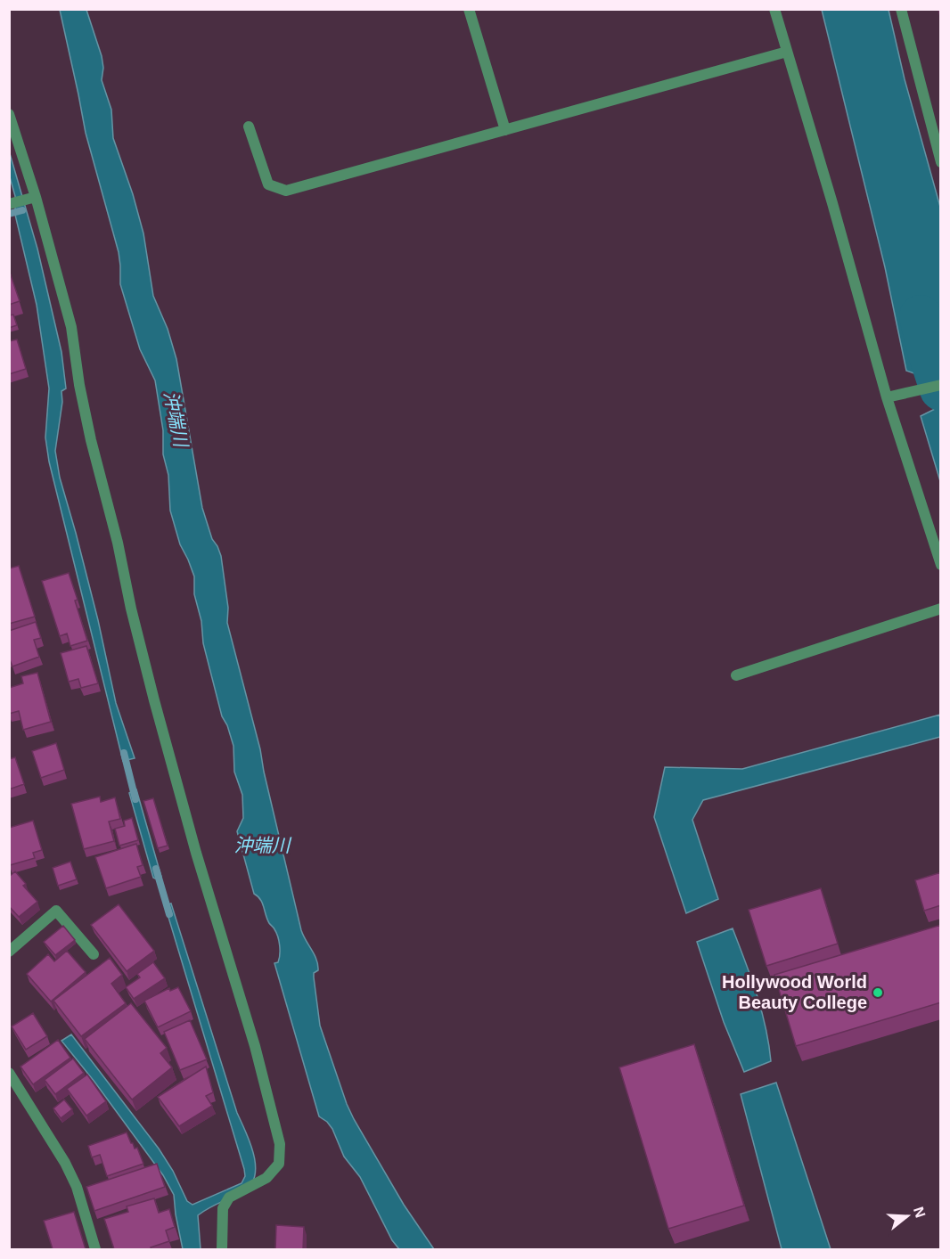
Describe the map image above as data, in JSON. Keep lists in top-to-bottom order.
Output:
{
  "water": ["沖端川"],
  "places": ["Hollywood World Beauty College"],
  "north": "right"
}
